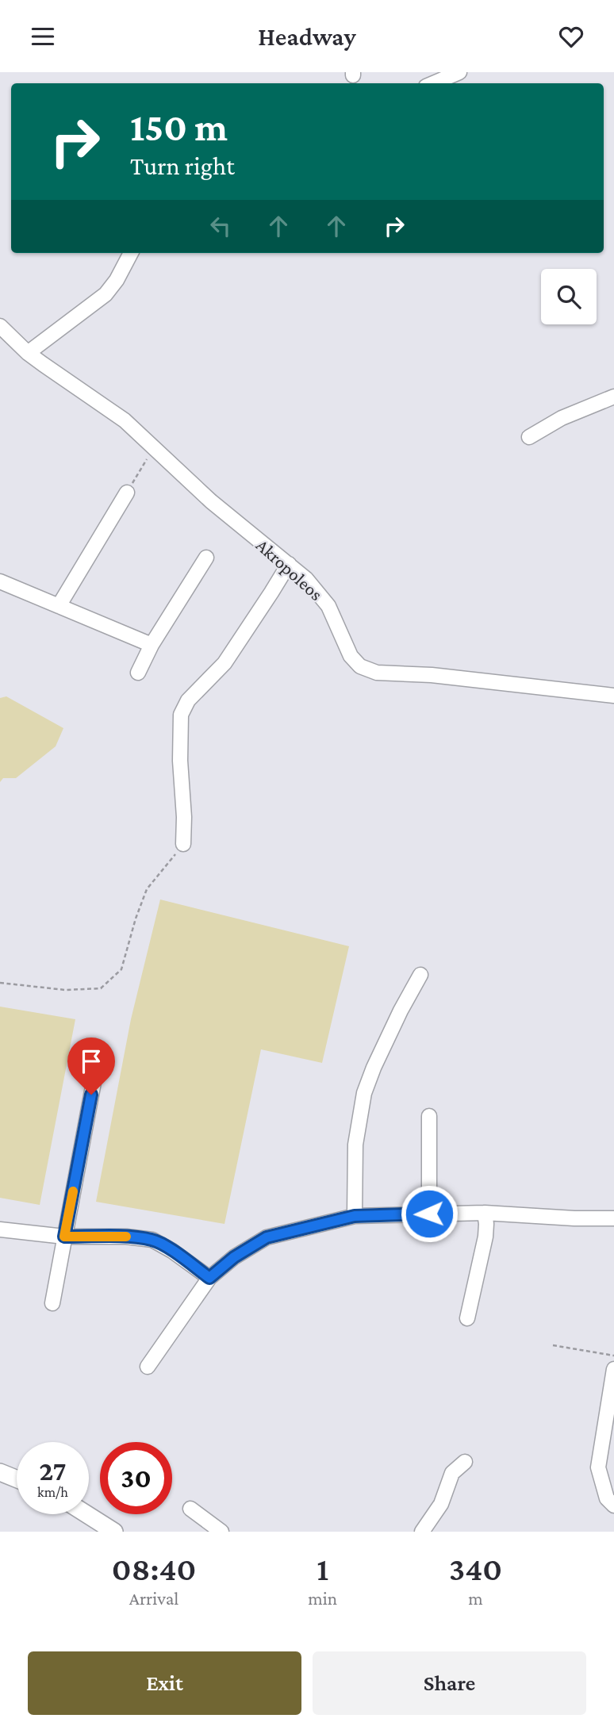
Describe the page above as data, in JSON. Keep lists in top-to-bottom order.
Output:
{
  "streets": {
    "street": ["Akropoleos"]
  },
  "page": {
    "header": "Headway",
    "turn": ["150 m", "Turn right"],
    "speed": "27 km/h",
    "limit": "30",
    "eta": [
      "08:40",
      "Arrival",
      "1",
      "min",
      "340",
      "m"
    ],
    "buttons": ["Exit", "Share"]
  }
}
